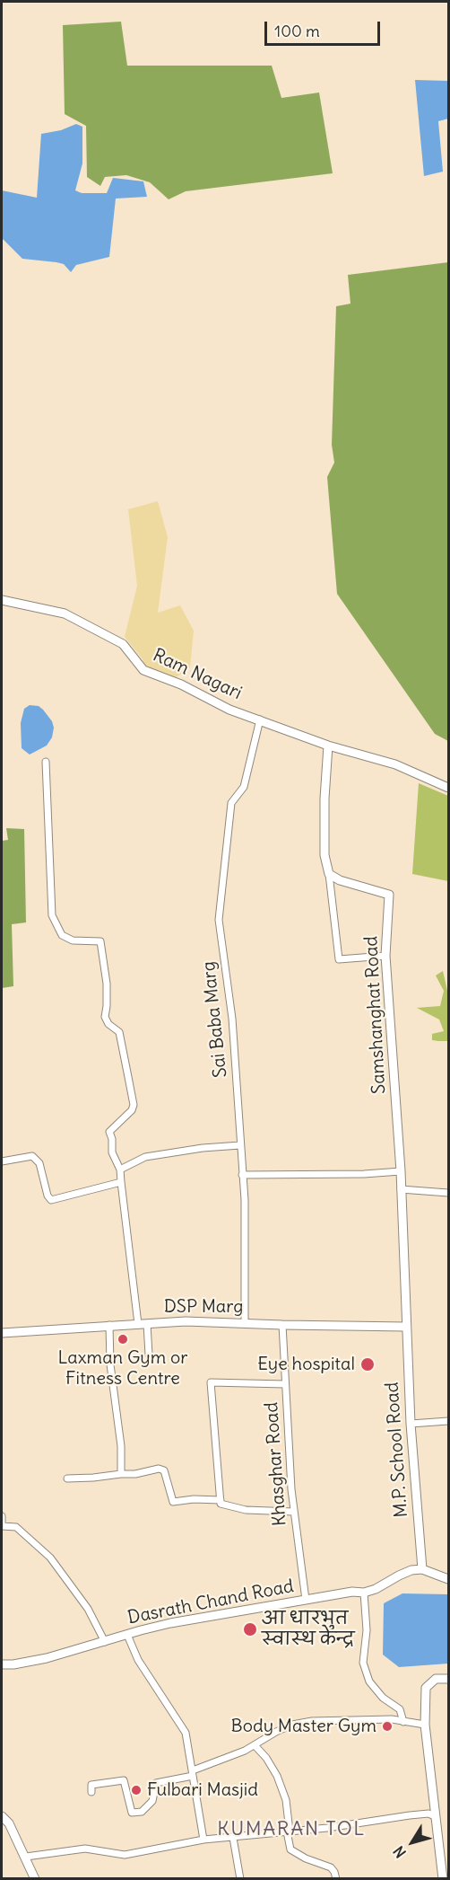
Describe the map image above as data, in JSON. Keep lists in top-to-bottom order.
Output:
{
  "streets": {
    "main road": [
      "Ram Nagari",
      "Samshanghat Road",
      "DSP Marg",
      "M.P. School Road",
      "Dasrath Chand Road"
    ],
    "street": ["Sai Baba Marg", "Khasghar Road"]
  },
  "crossings": [
    ["Ram Nagari", "Sai Baba Marg"],
    ["Samshanghat Road", "DSP Marg"],
    ["Samshanghat Road", "M.P. School Road"],
    ["Sai Baba Marg", "DSP Marg"],
    ["DSP Marg", "M.P. School Road"],
    ["DSP Marg", "Khasghar Road"],
    ["Khasghar Road", "Dasrath Chand Road"]
  ],
  "districts": ["KUMARAN TOL"],
  "places": [
    "Laxman Gym or Fitness Centre",
    "Eye hospital",
    "आ धारभुत स्वास्थ केन्द्र",
    "Body Master Gym",
    "Fulbari Masjid"
  ],
  "scale_bar": "100 m",
  "north": "bottom left"
}
